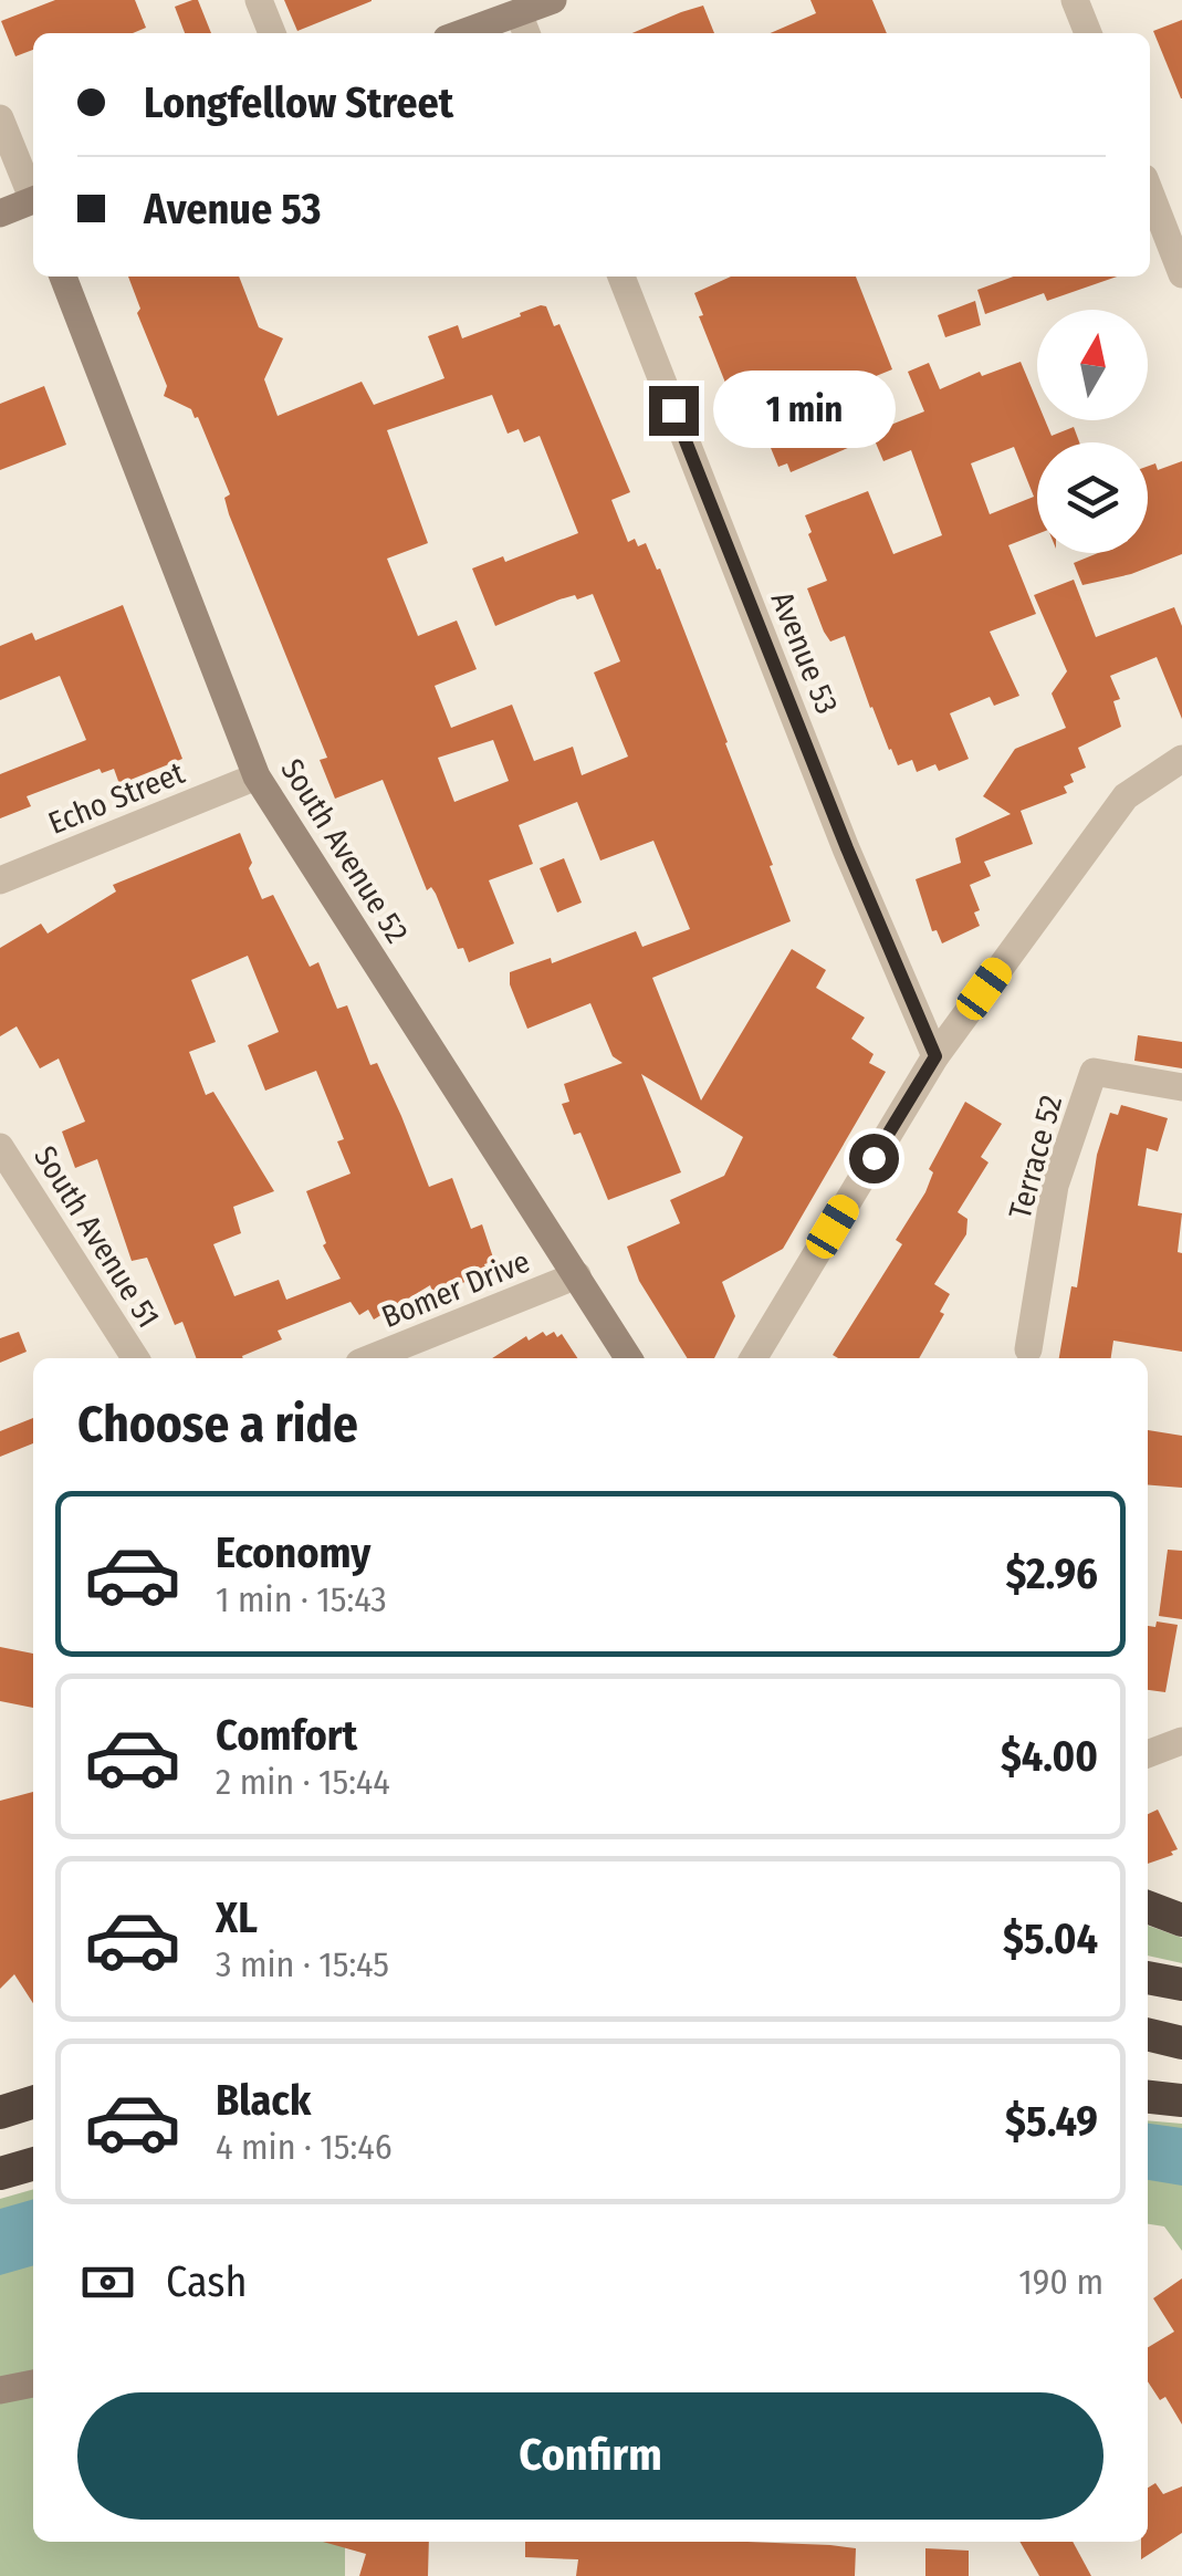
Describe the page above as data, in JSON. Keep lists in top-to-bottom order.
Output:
{
  "streets": {
    "street": [
      "Avenue 53",
      "Echo Street",
      "South Avenue 52",
      "Terrace 52",
      "South Avenue 51",
      "Bomer Drive"
    ]
  },
  "crossings": [
    ["Echo Street", "South Avenue 52"],
    ["South Avenue 52", "Bomer Drive"]
  ],
  "north": "top",
  "page": {
    "banner": ["Longfellow Street", "Avenue 53"],
    "bubble": "1 min",
    "heading": "Choose a ride",
    "list": [
      {
        "name": "Economy",
        "note": "1 min · 15:43",
        "value": "$2.96"
      },
      {
        "name": "Comfort",
        "note": "2 min · 15:44",
        "value": "$4.00"
      },
      {
        "name": "XL",
        "note": "3 min · 15:45",
        "value": "$5.04"
      },
      {
        "name": "Black",
        "note": "4 min · 15:46",
        "value": "$5.49"
      }
    ],
    "pay": ["Cash", "190 m"],
    "buttons": "Confirm"
  }
}
